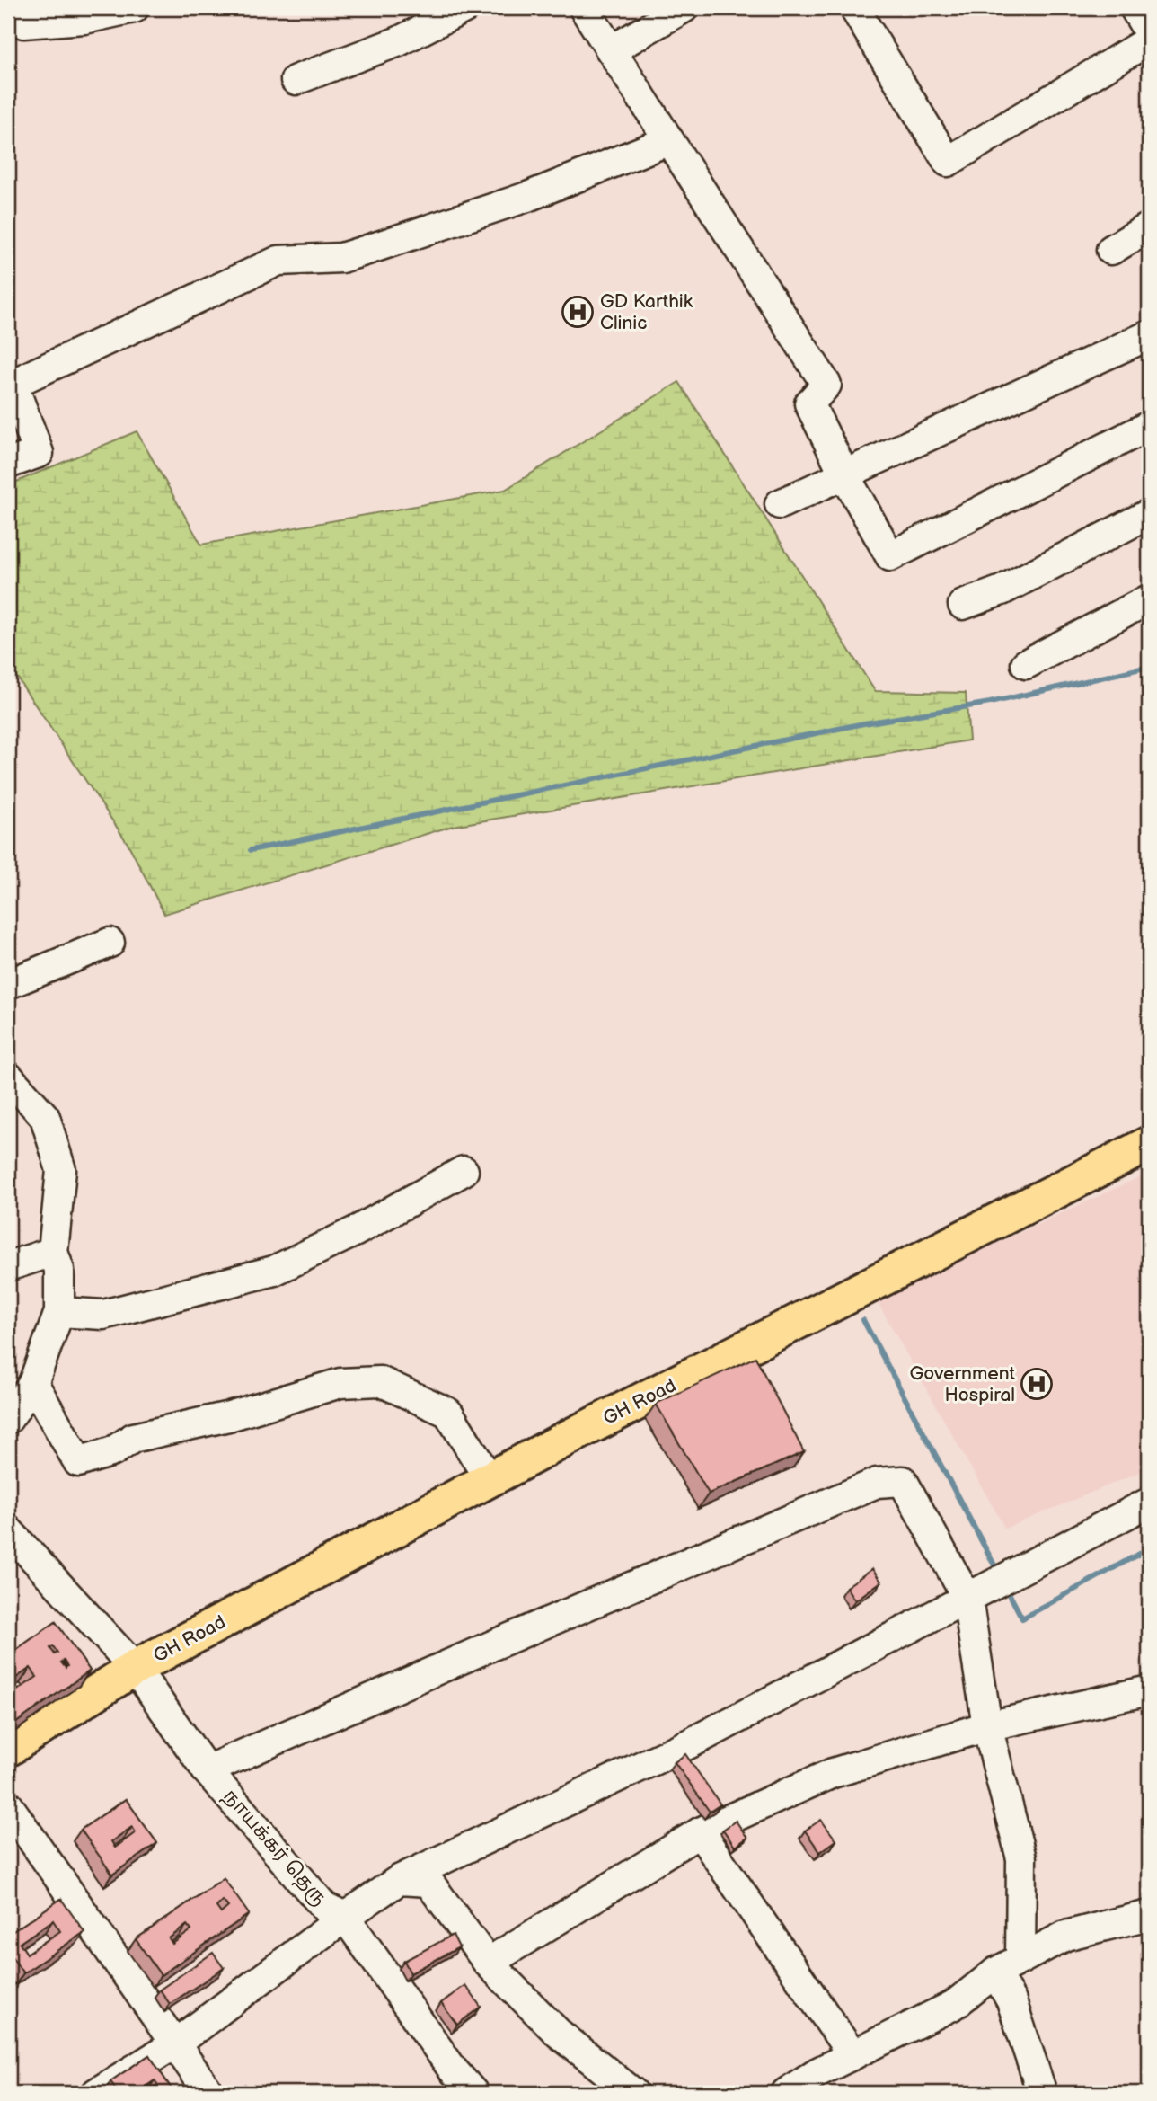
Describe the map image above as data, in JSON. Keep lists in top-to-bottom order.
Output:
{
  "streets": {
    "main road": ["GH Road"],
    "street": ["நாயக்கர் தெரு"]
  },
  "crossings": [
    ["GH Road", "நாயக்கர் தெரு"]
  ],
  "places": {
    "hospital": ["GD Karthik Clinic", "Government Hospiral"]
  }
}
